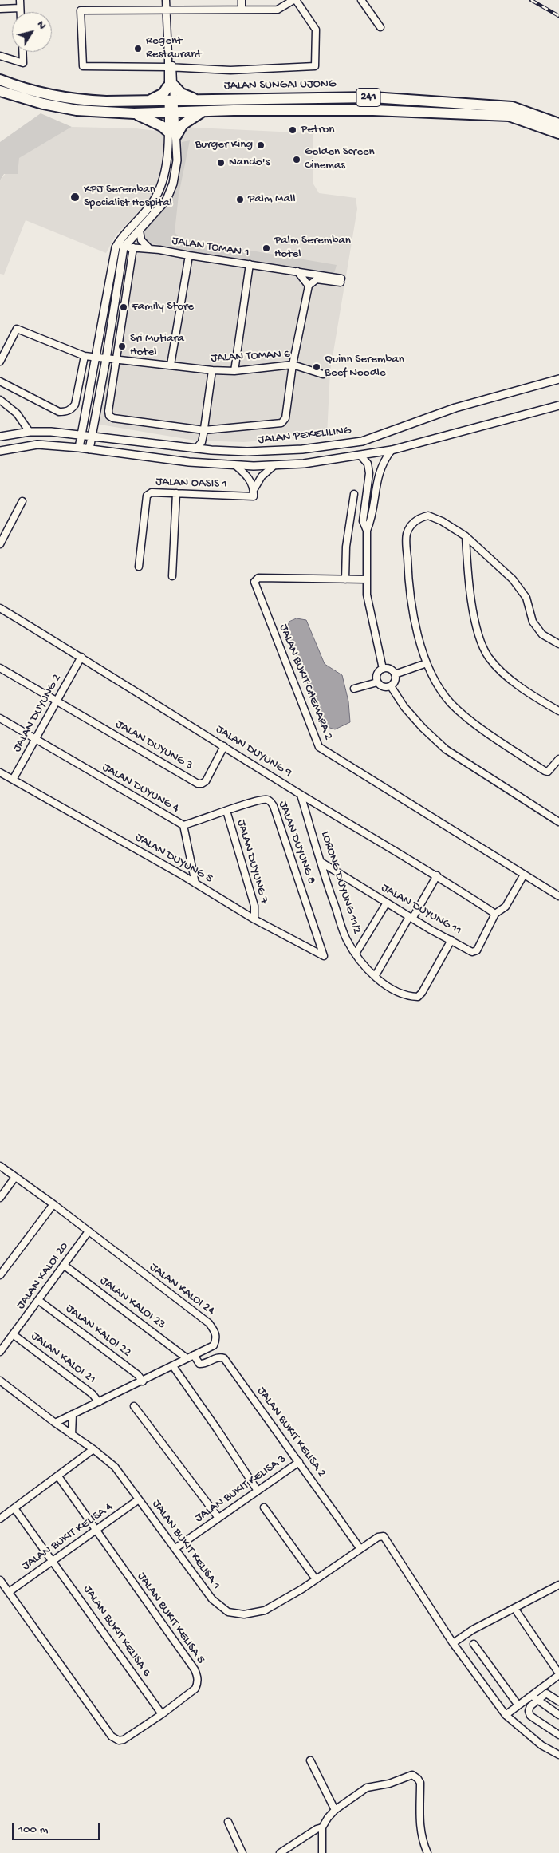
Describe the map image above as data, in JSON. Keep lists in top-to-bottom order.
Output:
{
  "streets": {
    "highway": ["JALAN SUNGAI UJONG", "241"],
    "street": [
      "JALAN TOMAN 1",
      "JALAN TOMAN 6",
      "JALAN PEKELILING",
      "JALAN OASIS 1",
      "JALAN BUKIT CHEMARA 2",
      "JALAN DUYUNG 2",
      "JALAN DUYUNG 3",
      "JALAN DUYUNG 9",
      "JALAN DUYUNG 4",
      "JALAN DUYUNG 8",
      "JALAN DUYUNG 5",
      "JALAN DUYUNG 7",
      "LORONG DUYUNG 11/2",
      "JALAN DUYUNG 11",
      "JALAN KALOI 20",
      "JALAN KALOI 24",
      "JALAN KALOI 23",
      "JALAN KALOI 22",
      "JALAN KALOI 21",
      "JALAN BUKIT KELISA 2",
      "JALAN BUKIT KELISA 3",
      "JALAN BUKIT KELISA 4",
      "JALAN BUKIT KELISA 1",
      "JALAN BUKIT KELISA 5",
      "JALAN BUKIT KELISA 6"
    ]
  },
  "crossings": [
    ["JALAN DUYUNG 2", "JALAN DUYUNG 3"],
    ["JALAN DUYUNG 2", "JALAN DUYUNG 9"],
    ["JALAN DUYUNG 2", "JALAN DUYUNG 4"],
    ["JALAN DUYUNG 2", "JALAN DUYUNG 5"],
    ["JALAN DUYUNG 3", "JALAN DUYUNG 9"],
    ["JALAN DUYUNG 9", "LORONG DUYUNG 11/2"],
    ["JALAN DUYUNG 9", "JALAN DUYUNG 11"],
    ["JALAN DUYUNG 4", "JALAN DUYUNG 8"],
    ["JALAN DUYUNG 4", "JALAN DUYUNG 5"],
    ["JALAN DUYUNG 8", "JALAN DUYUNG 5"],
    ["JALAN DUYUNG 8", "JALAN DUYUNG 7"],
    ["JALAN DUYUNG 5", "JALAN DUYUNG 7"],
    ["LORONG DUYUNG 11/2", "JALAN DUYUNG 11"],
    ["JALAN KALOI 20", "JALAN KALOI 24"],
    ["JALAN KALOI 20", "JALAN KALOI 23"],
    ["JALAN KALOI 20", "JALAN KALOI 22"],
    ["JALAN KALOI 20", "JALAN KALOI 21"],
    ["JALAN KALOI 24", "JALAN KALOI 23"],
    ["JALAN KALOI 24", "JALAN KALOI 22"],
    ["JALAN KALOI 24", "JALAN KALOI 21"],
    ["JALAN KALOI 24", "JALAN BUKIT KELISA 2"],
    ["JALAN KALOI 24", "JALAN BUKIT KELISA 1"],
    ["JALAN BUKIT KELISA 2", "JALAN BUKIT KELISA 3"],
    ["JALAN BUKIT KELISA 2", "JALAN BUKIT KELISA 1"],
    ["JALAN BUKIT KELISA 3", "JALAN BUKIT KELISA 1"],
    ["JALAN BUKIT KELISA 4", "JALAN BUKIT KELISA 1"],
    ["JALAN BUKIT KELISA 4", "JALAN BUKIT KELISA 5"],
    ["JALAN BUKIT KELISA 4", "JALAN BUKIT KELISA 6"],
    ["JALAN BUKIT KELISA 5", "JALAN BUKIT KELISA 6"]
  ],
  "places": [
    "Regent Restaurant",
    "Petron",
    "Burger King",
    "Golden Screen Cinemas",
    "Nando's",
    "KPJ Seremban Specialist Hospital",
    "Palm Mall",
    "Palm Seremban Hotel",
    "Family Store",
    "Sri Mutiara Hotel",
    "Quinn Seremban Beef Noodle"
  ],
  "scale_bar": "100 m",
  "north": "top right"
}
